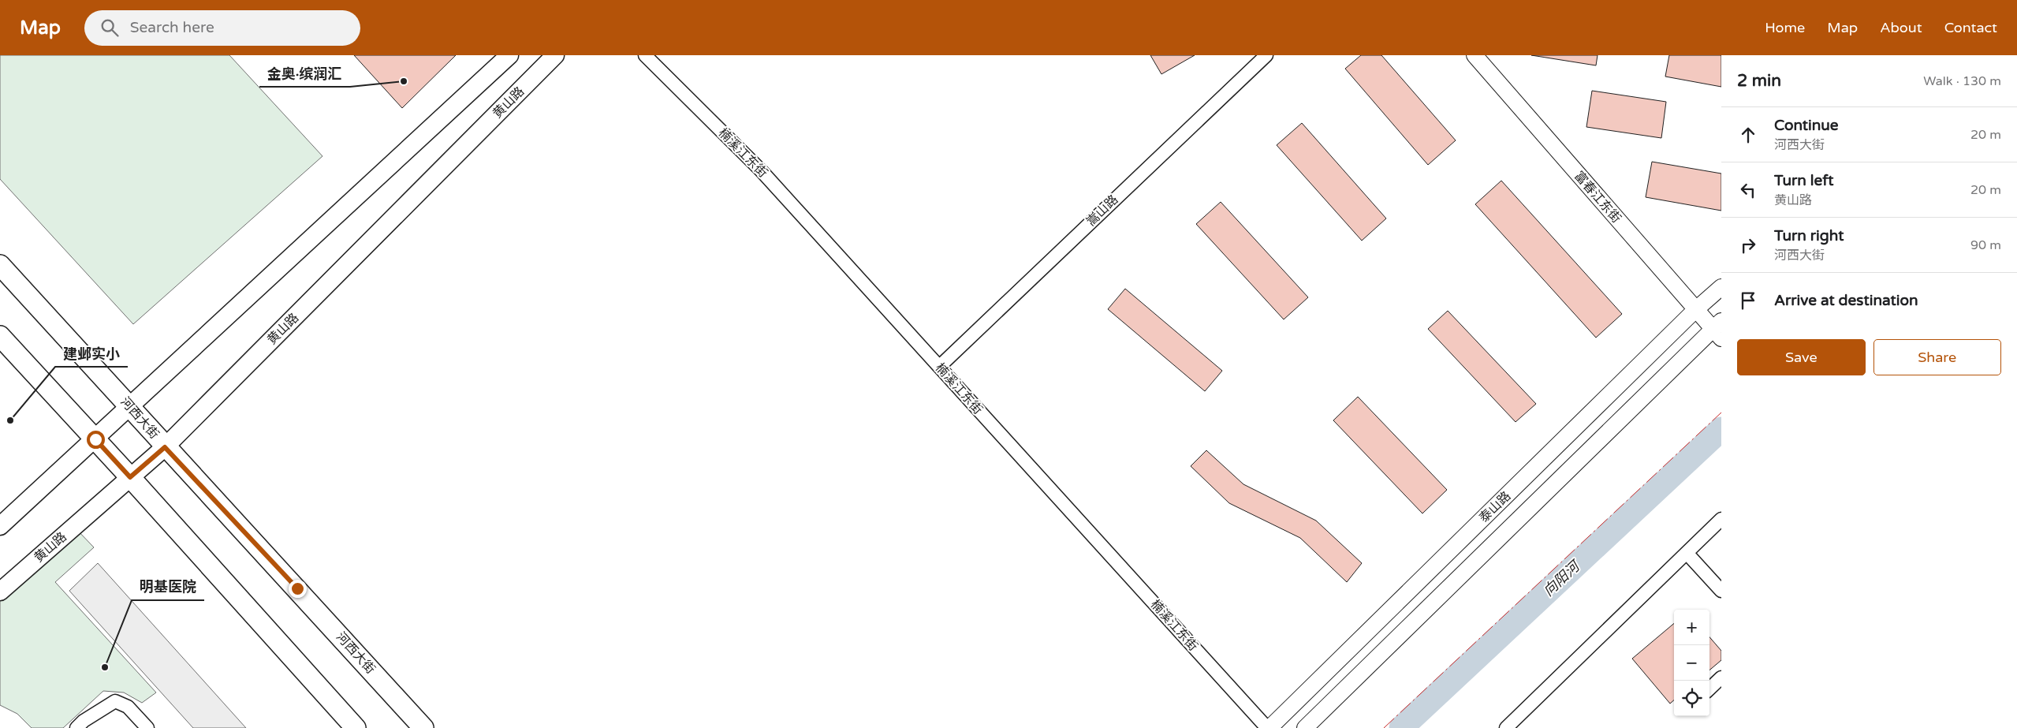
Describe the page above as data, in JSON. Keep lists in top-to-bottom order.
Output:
{
  "streets": {
    "main road": ["黄山路", "河西大街"],
    "street": [
      "楠溪江东街",
      "富春江东街",
      "嵩山路",
      "泰山路"
    ]
  },
  "crossings": [
    ["黄山路", "河西大街"],
    ["楠溪江东街", "嵩山路"],
    ["楠溪江东街", "泰山路"],
    ["富春江东街", "泰山路"]
  ],
  "water": ["向阳河"],
  "places": ["金奥·缤润汇", "建邺实小", "明基医院"],
  "page": {
    "header": "Map",
    "search": "Search here",
    "nav": [
      "Home",
      "Map",
      "About",
      "Contact"
    ],
    "heading": ["2 min", "Walk · 130 m"],
    "list": [
      ["Continue", "河西大街", "20 m"],
      ["Turn left", "黄山路", "20 m"],
      ["Turn right", "河西大街", "90 m"],
      "Arrive at destination"
    ],
    "buttons": ["Save", "Share"],
    "map_buttons": ["+", "−"]
  }
}
